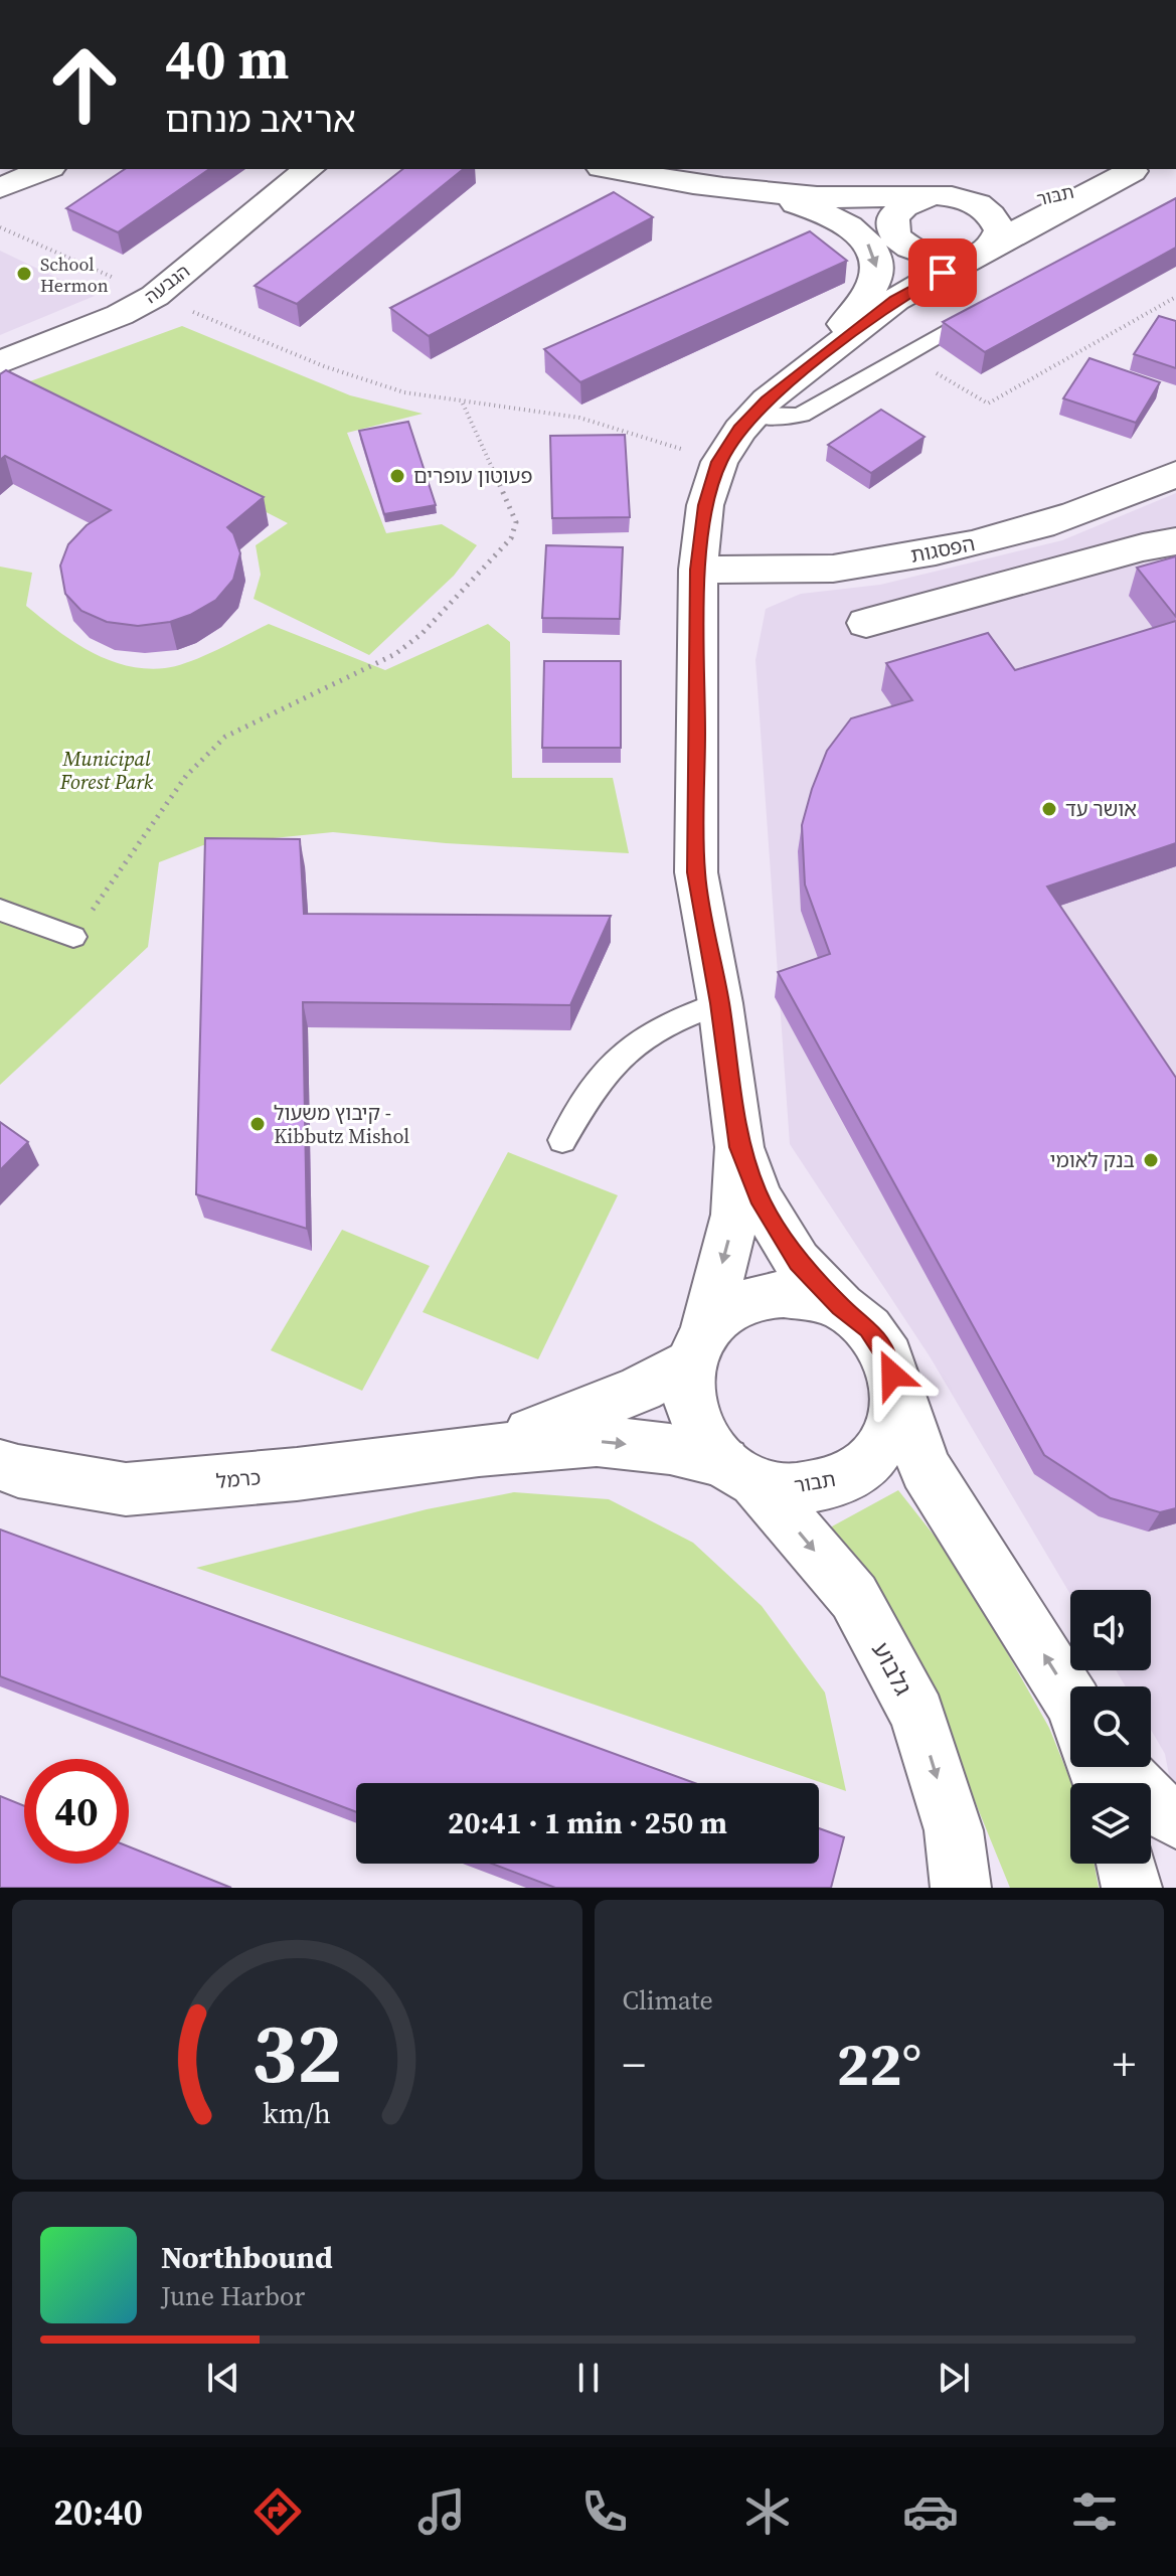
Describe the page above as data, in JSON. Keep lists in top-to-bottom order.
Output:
{
  "streets": {
    "street": [
      "תבור",
      "הגבעה",
      "הפסגות",
      "כרמל",
      "גלבוע"
    ]
  },
  "crossings": [
    ["תבור", "כרמל"],
    ["תבור", "גלבוע"],
    ["כרמל", "גלבוע"]
  ],
  "parks": ["Municipal Forest Park"],
  "places": [
    "School Hermon",
    "פעוטון עופרים",
    "אושר עד",
    "קיבוץ משעול - Kibbutz Mishol",
    "בנק לאומי"
  ],
  "page": {
    "turn": ["40 m", "אריאב מנחם"],
    "limit": "40",
    "trip": "20:41 · 1 min · 250 m",
    "tile": "Climate",
    "heat": ["−", "22°", "+"],
    "song": ["Northbound", "June Harbor"],
    "tabs": "20:40",
    "gauge": ["32", "km/h"]
  }
}
